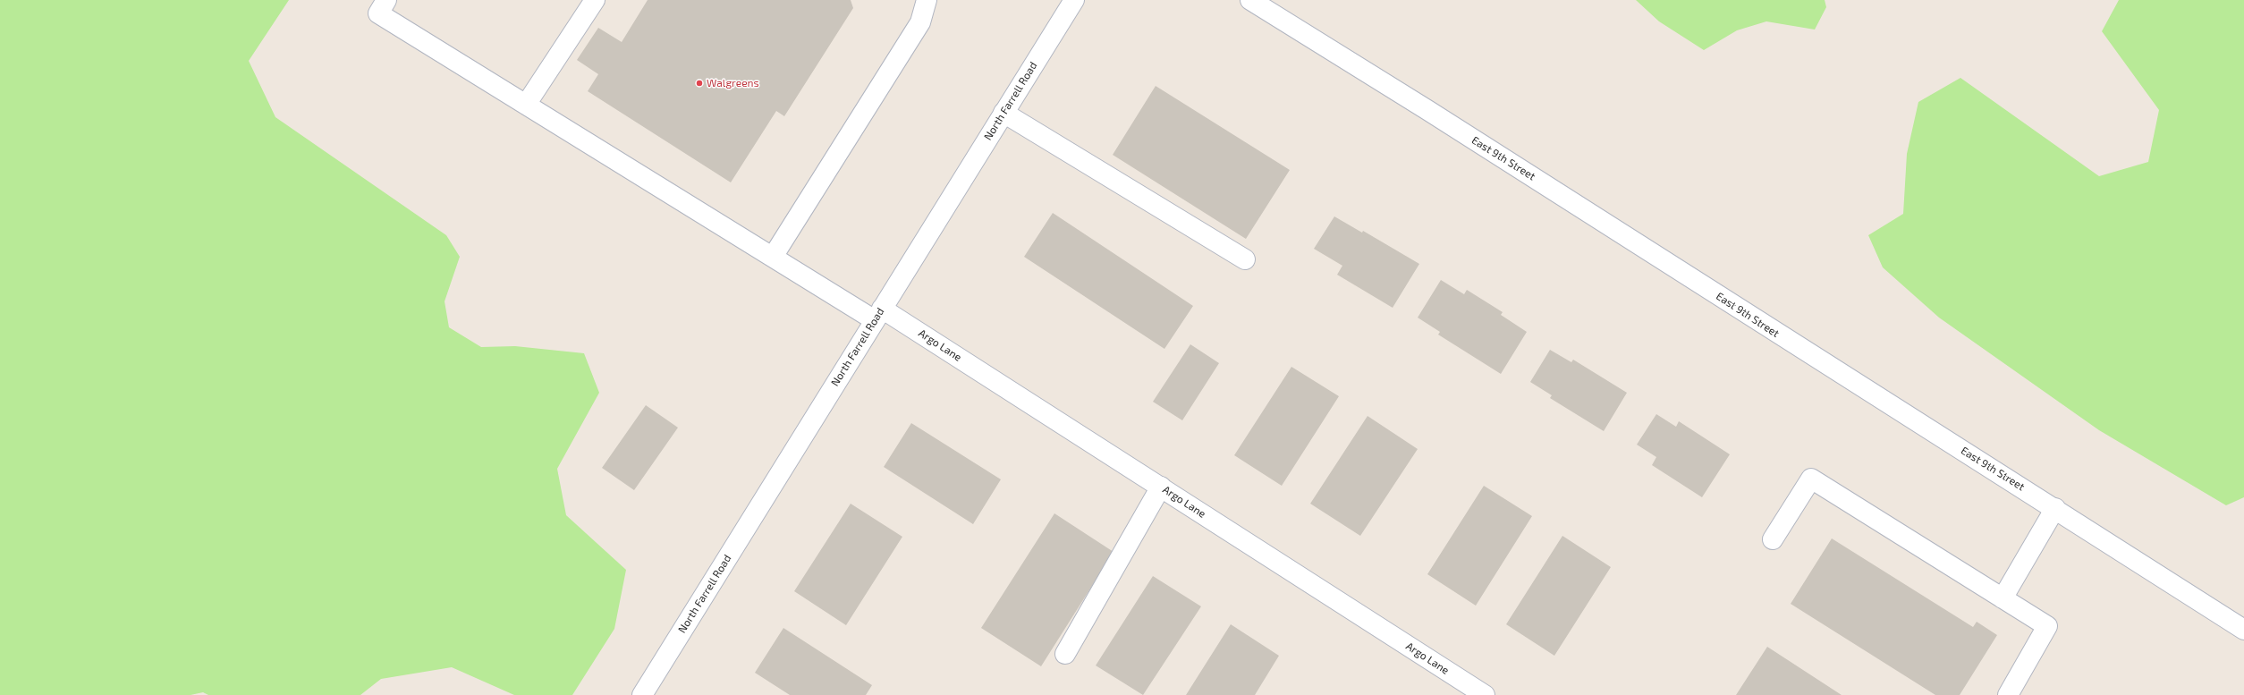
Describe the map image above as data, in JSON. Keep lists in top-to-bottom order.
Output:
{
  "streets": {
    "street": ["North Farrell Road", "East 9th Street", "Argo Lane"]
  },
  "crossings": [
    ["North Farrell Road", "Argo Lane"]
  ],
  "places": ["Walgreens"]
}
